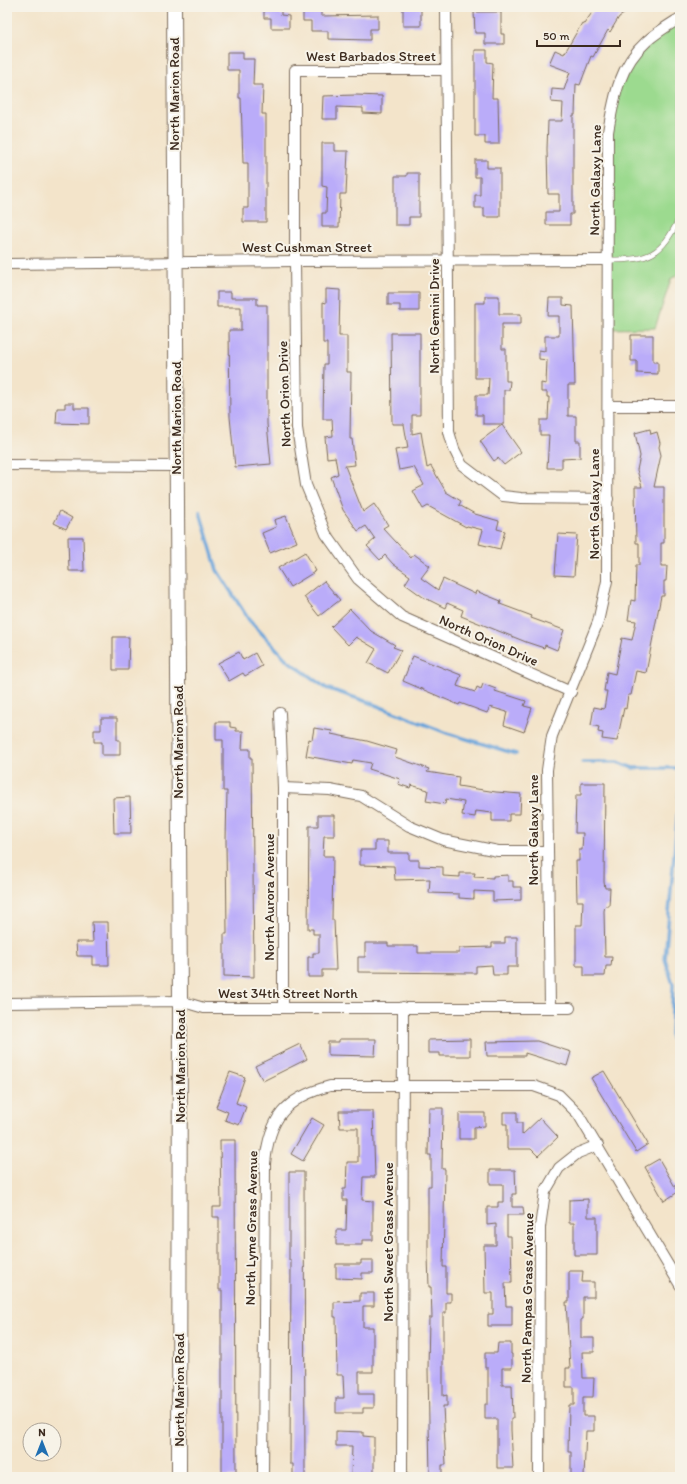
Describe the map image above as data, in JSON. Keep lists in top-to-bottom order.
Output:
{
  "streets": {
    "main road": ["North Marion Road"],
    "street": [
      "West Barbados Street",
      "North Galaxy Lane",
      "West Cushman Street",
      "North Gemini Drive",
      "North Orion Drive",
      "North Aurora Avenue",
      "West 34th Street North",
      "North Lyme Grass Avenue",
      "North Sweet Grass Avenue",
      "North Pampas Grass Avenue"
    ]
  },
  "crossings": [
    ["West Barbados Street", "North Gemini Drive"],
    ["West Barbados Street", "North Orion Drive"],
    ["North Marion Road", "West Cushman Street"],
    ["North Marion Road", "West 34th Street North"],
    ["North Galaxy Lane", "West Cushman Street"],
    ["North Galaxy Lane", "North Gemini Drive"],
    ["North Galaxy Lane", "North Orion Drive"],
    ["North Galaxy Lane", "West 34th Street North"],
    ["West Cushman Street", "North Gemini Drive"],
    ["West Cushman Street", "North Orion Drive"],
    ["North Aurora Avenue", "West 34th Street North"],
    ["West 34th Street North", "North Sweet Grass Avenue"],
    ["North Lyme Grass Avenue", "North Sweet Grass Avenue"],
    ["North Lyme Grass Avenue", "North Pampas Grass Avenue"]
  ],
  "scale_bar": "50 m",
  "north": "top"
}
